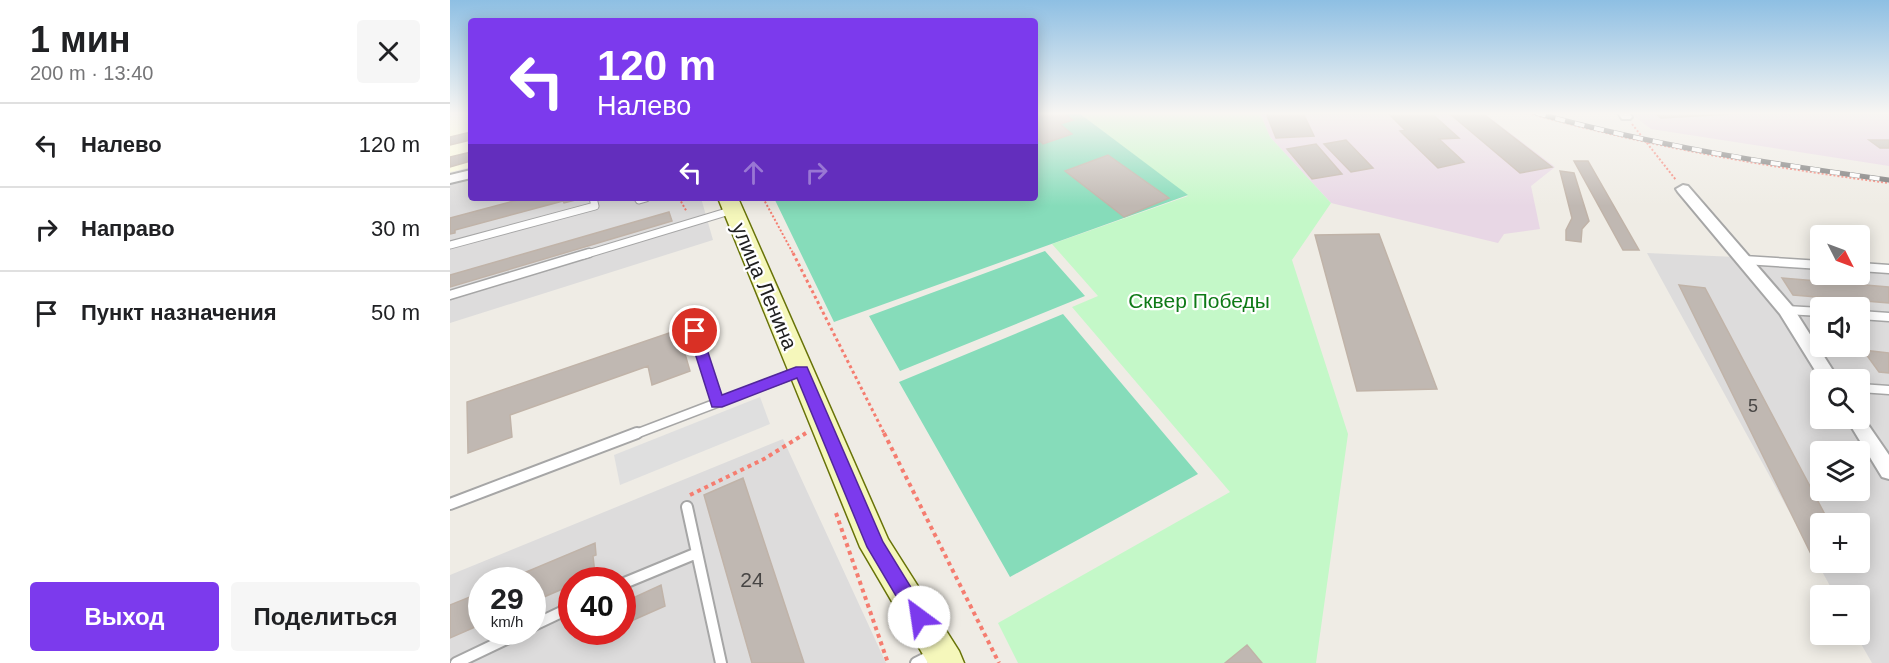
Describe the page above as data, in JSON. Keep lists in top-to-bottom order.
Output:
{
  "streets": {
    "street": ["улица Ленина"]
  },
  "parks": ["Сквер Победы"],
  "house_numbers": ["5", "24"],
  "north": "bottom right",
  "page": {
    "heading": ["1 мин", "200 m · 13:40"],
    "turn": ["120 m", "Налево"],
    "list": [
      {
        "name": "Налево",
        "value": "120 m"
      },
      {
        "name": "Направо",
        "value": "30 m"
      },
      {
        "name": "Пункт назначения",
        "value": "50 m"
      }
    ],
    "map_buttons": ["+", "−"],
    "speed": "29 km/h",
    "limit": "40",
    "buttons": ["Выход", "Поделиться"]
  }
}
